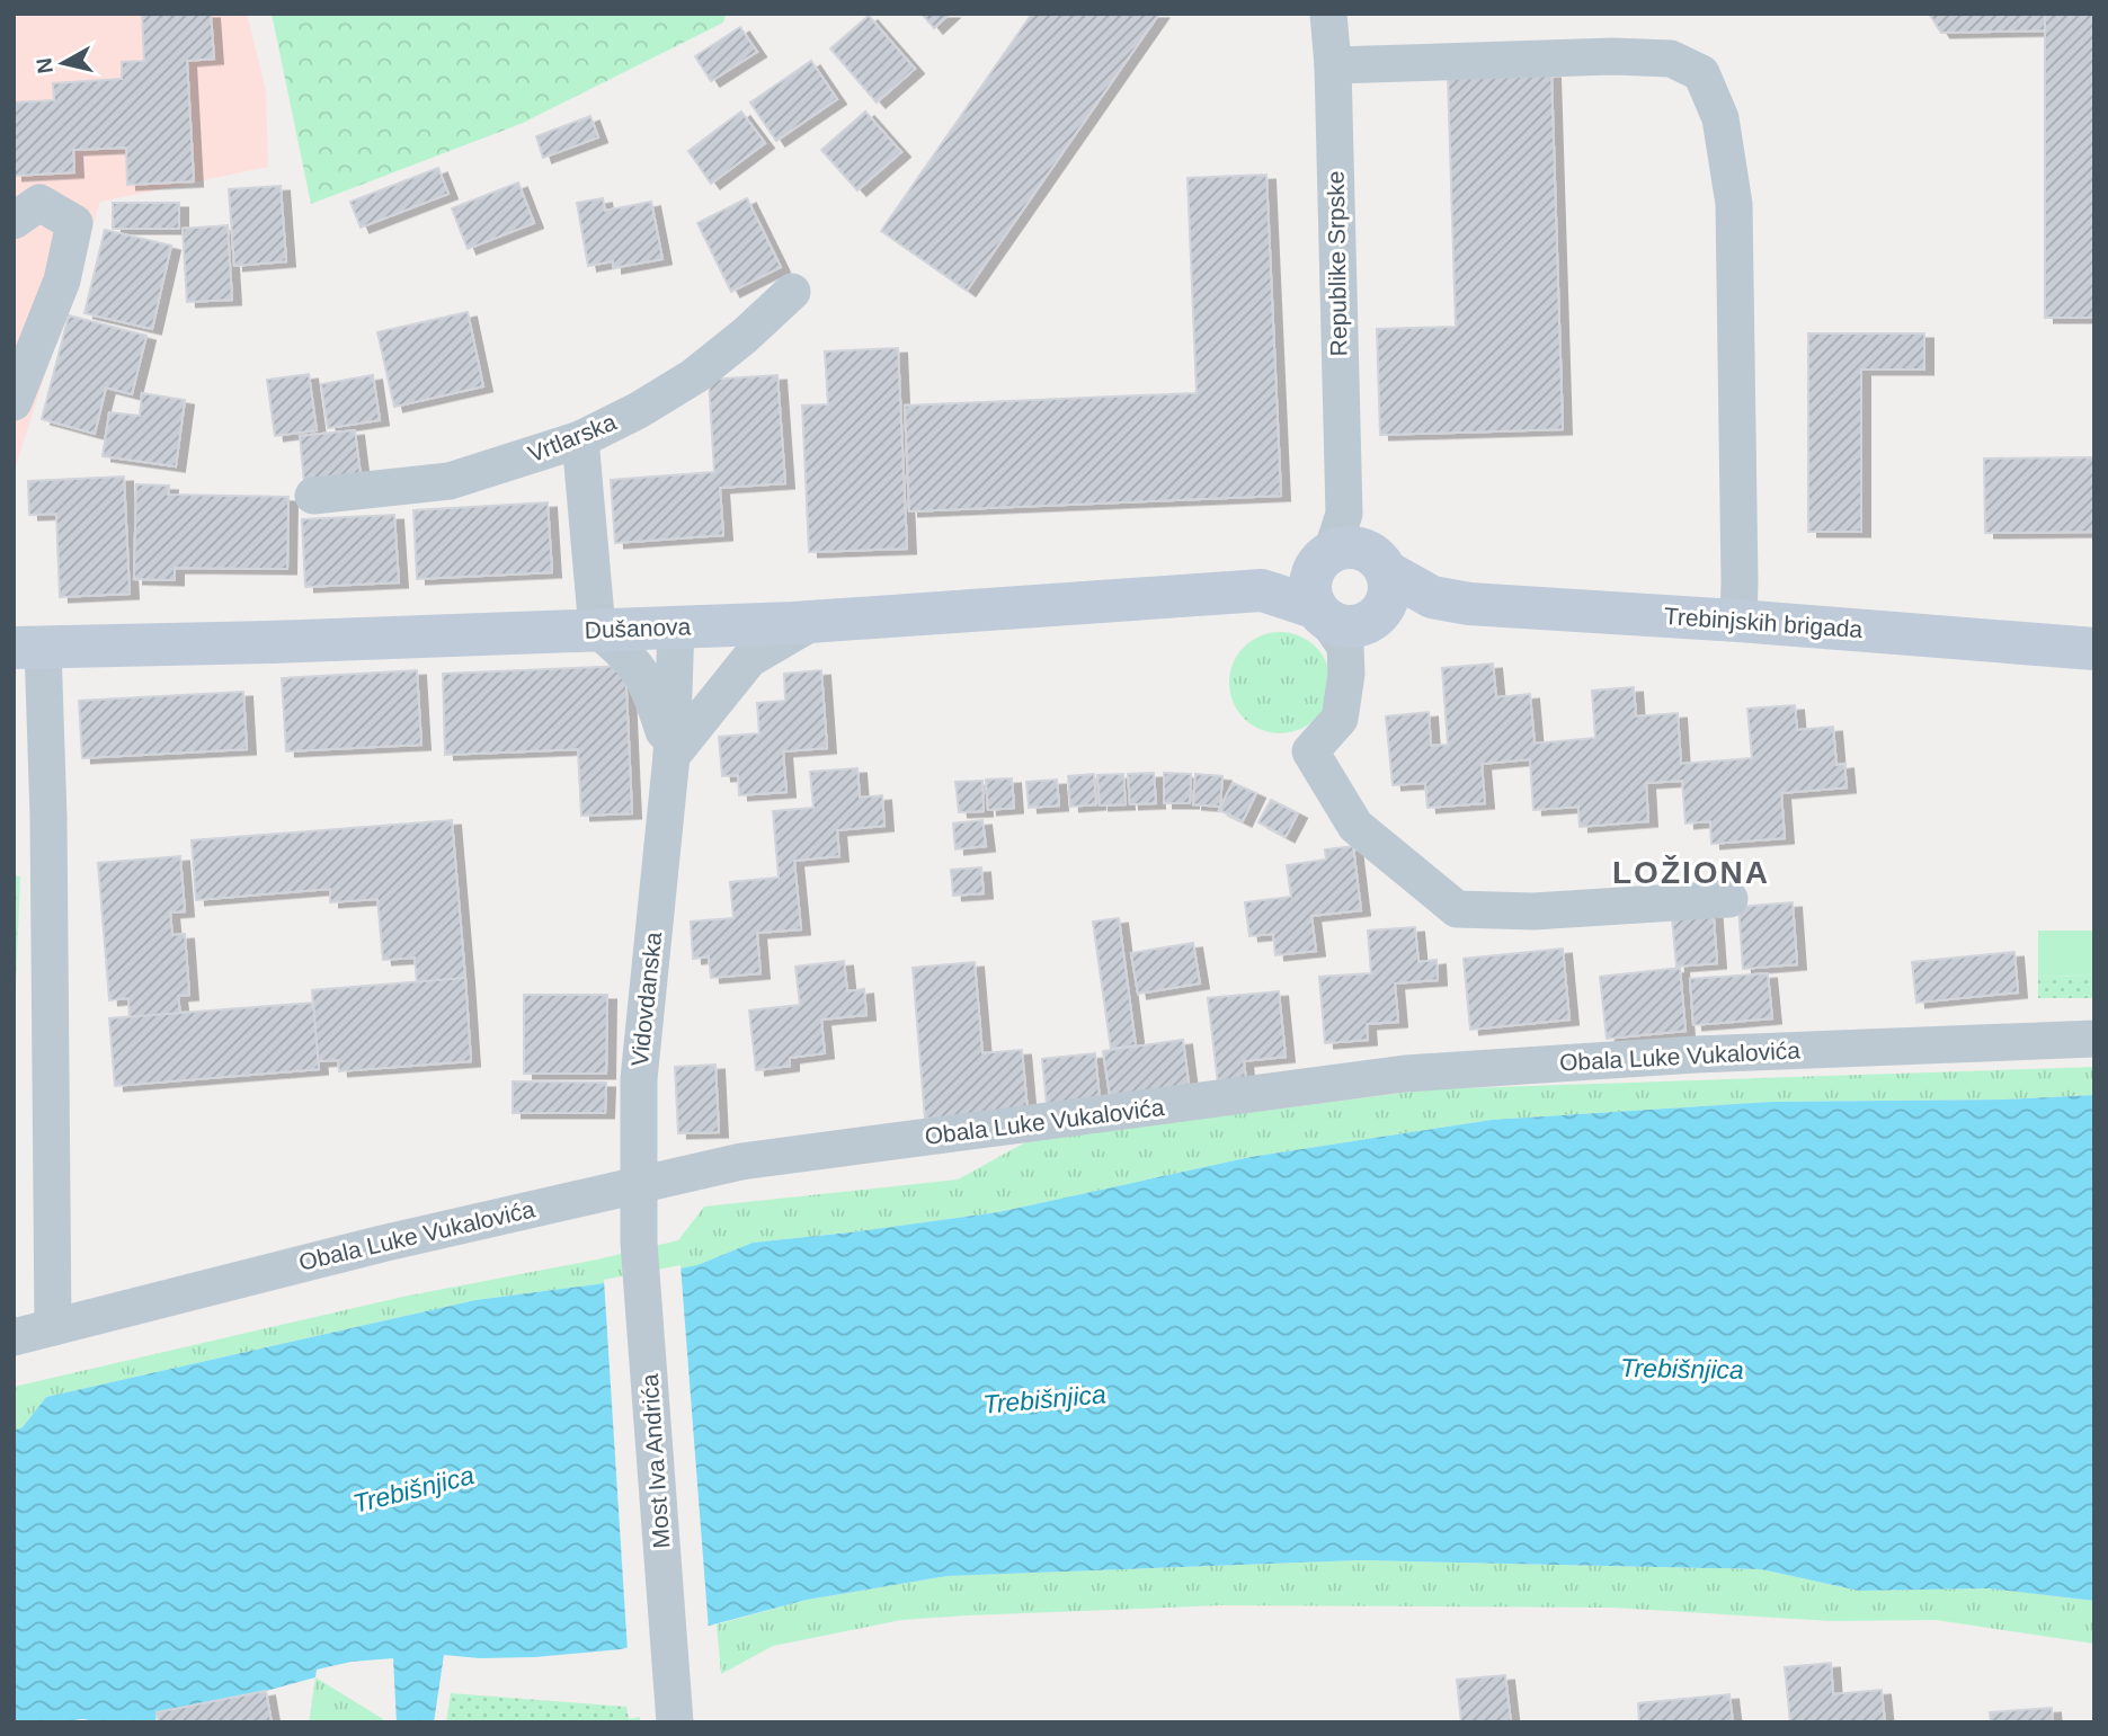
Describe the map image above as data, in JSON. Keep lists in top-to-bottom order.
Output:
{
  "streets": {
    "street": [
      "Republike Srpske",
      "Vrtlarska",
      "Trebinjskih brigada",
      "Dušanova",
      "Vidovdanska",
      "Obala Luke Vukalovića",
      "Most Iva Andrića"
    ]
  },
  "crossings": [
    ["Republike Srpske", "Trebinjskih brigada"],
    ["Republike Srpske", "Dušanova"],
    ["Trebinjskih brigada", "Dušanova"],
    ["Dušanova", "Vidovdanska"],
    ["Vidovdanska", "Obala Luke Vukalovića"],
    ["Vidovdanska", "Most Iva Andrića"]
  ],
  "districts": ["LOŽIONA"],
  "water": ["Trebišnjica"],
  "north": "left"
}
